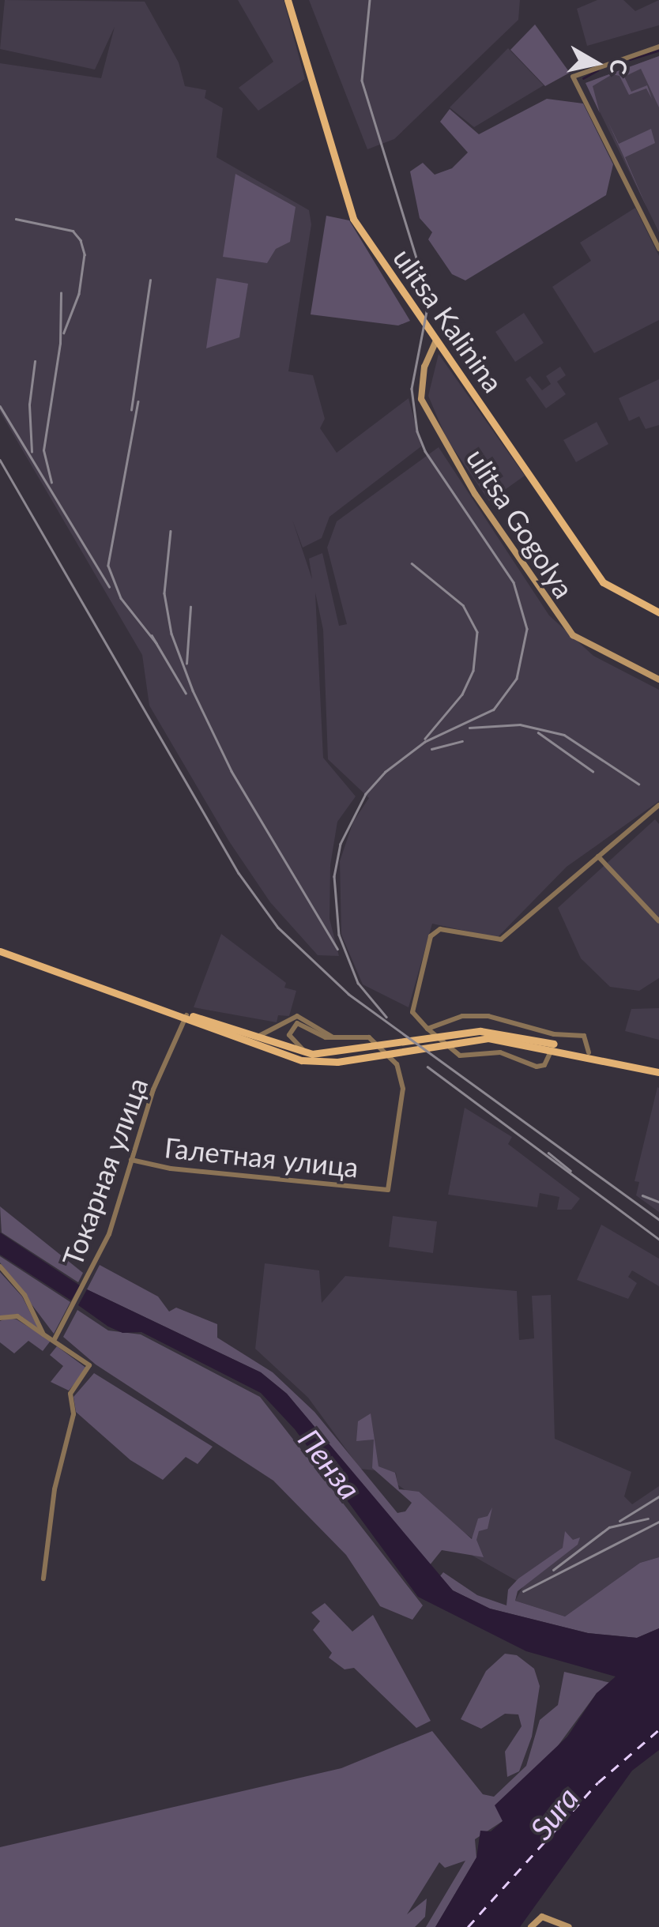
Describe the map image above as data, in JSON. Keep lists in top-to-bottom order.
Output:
{
  "streets": {
    "main road": ["ulitsa Kalinina", "ulitsa Gogolya"],
    "street": ["Галетная улица", "Токарная улица"]
  },
  "crossings": [
    ["ulitsa Kalinina", "ulitsa Gogolya"],
    ["Галетная улица", "Токарная улица"]
  ],
  "water": ["Пенза", "Sura"],
  "north": "right"
}
